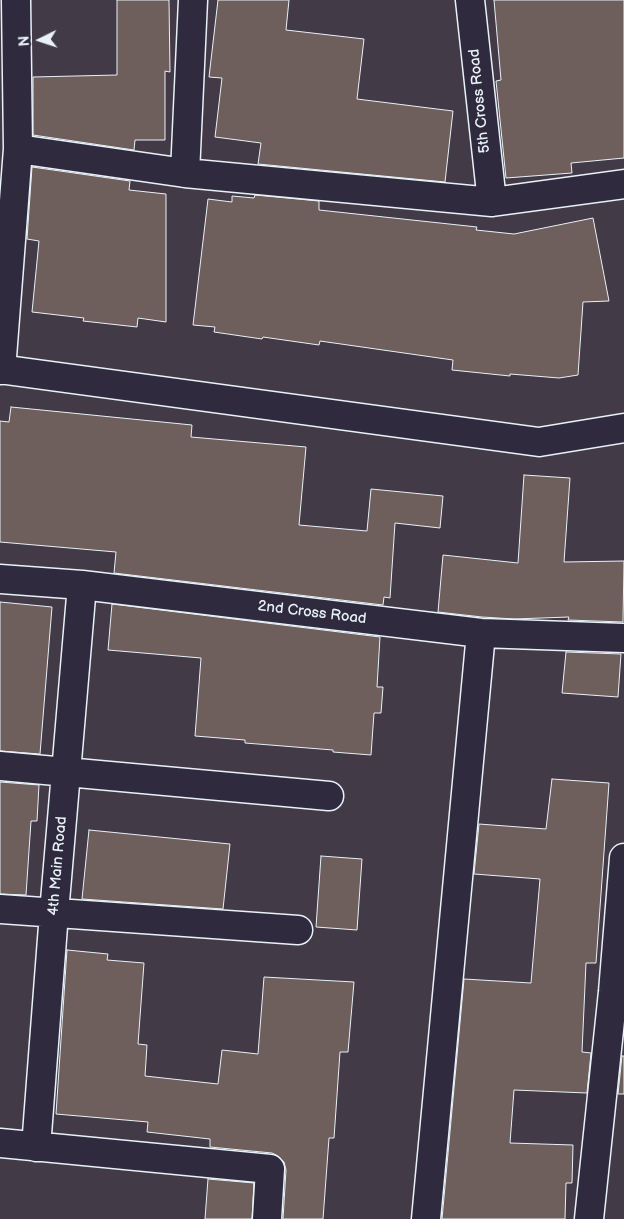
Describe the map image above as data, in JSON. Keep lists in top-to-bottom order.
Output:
{
  "streets": {
    "street": ["5th Cross Road", "2nd Cross Road", "4th Main Road"]
  },
  "crossings": [
    ["2nd Cross Road", "4th Main Road"]
  ],
  "north": "left"
}
